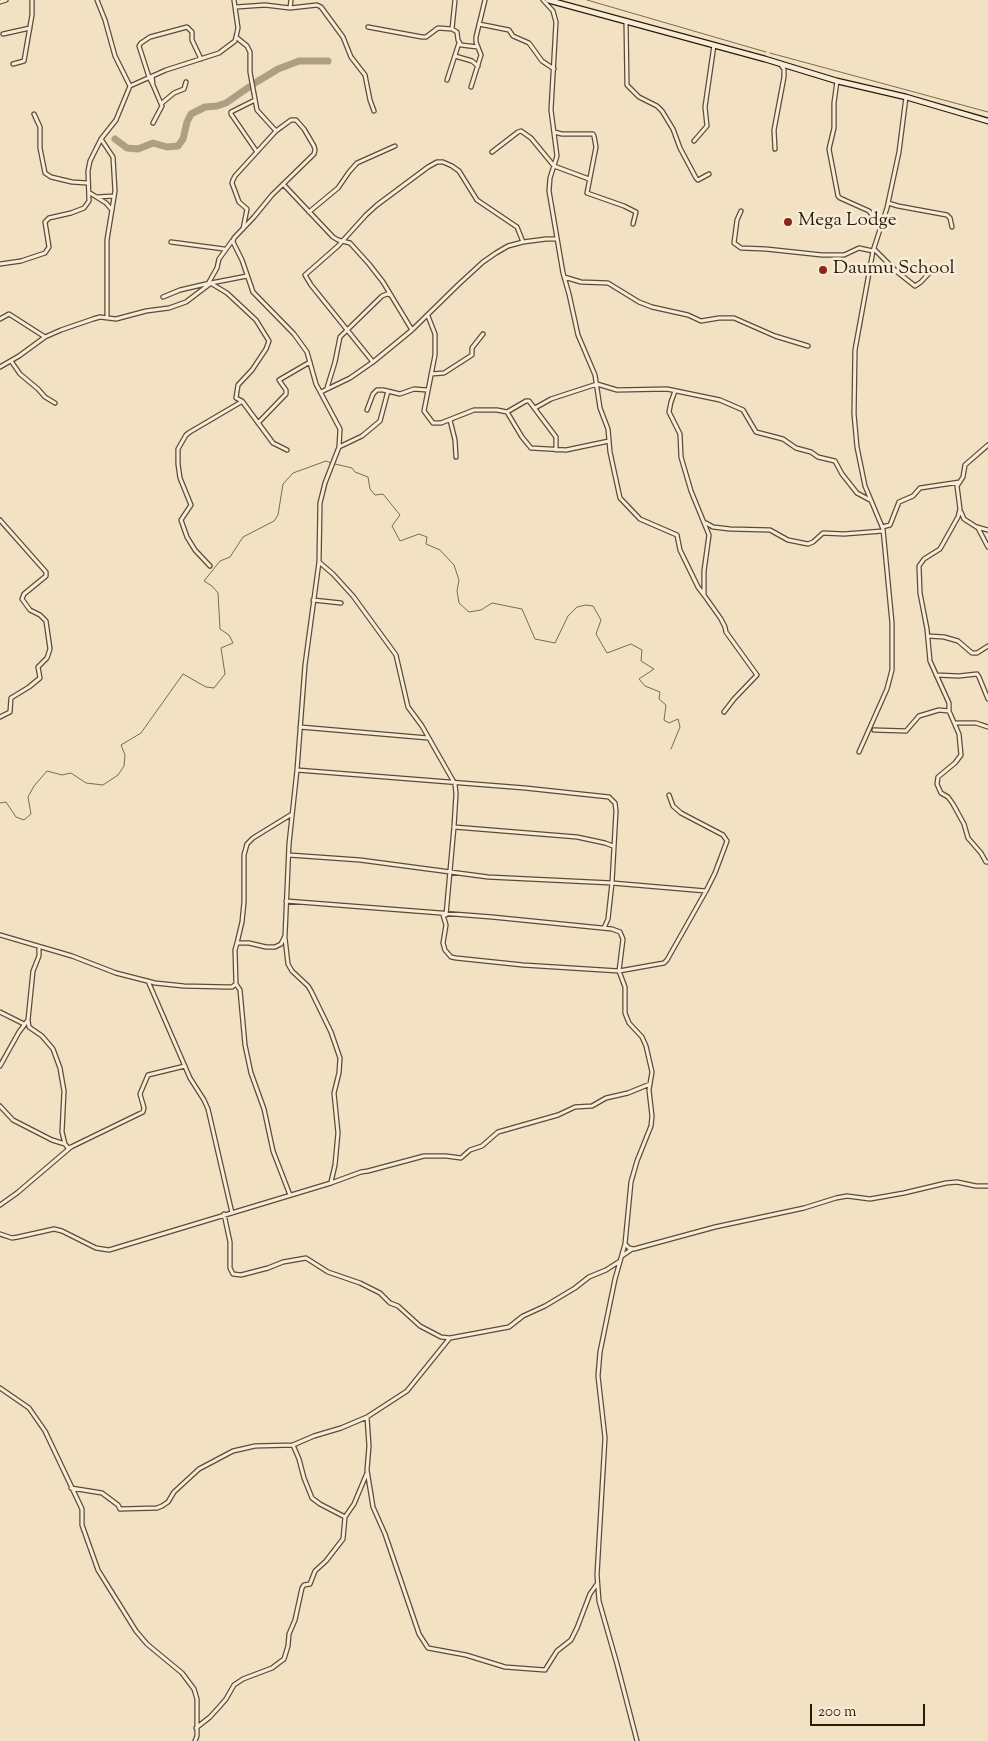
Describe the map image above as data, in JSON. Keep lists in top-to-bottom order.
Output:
{
  "places": ["Mega Lodge", "Daumu School"],
  "scale_bar": "200 m"
}
